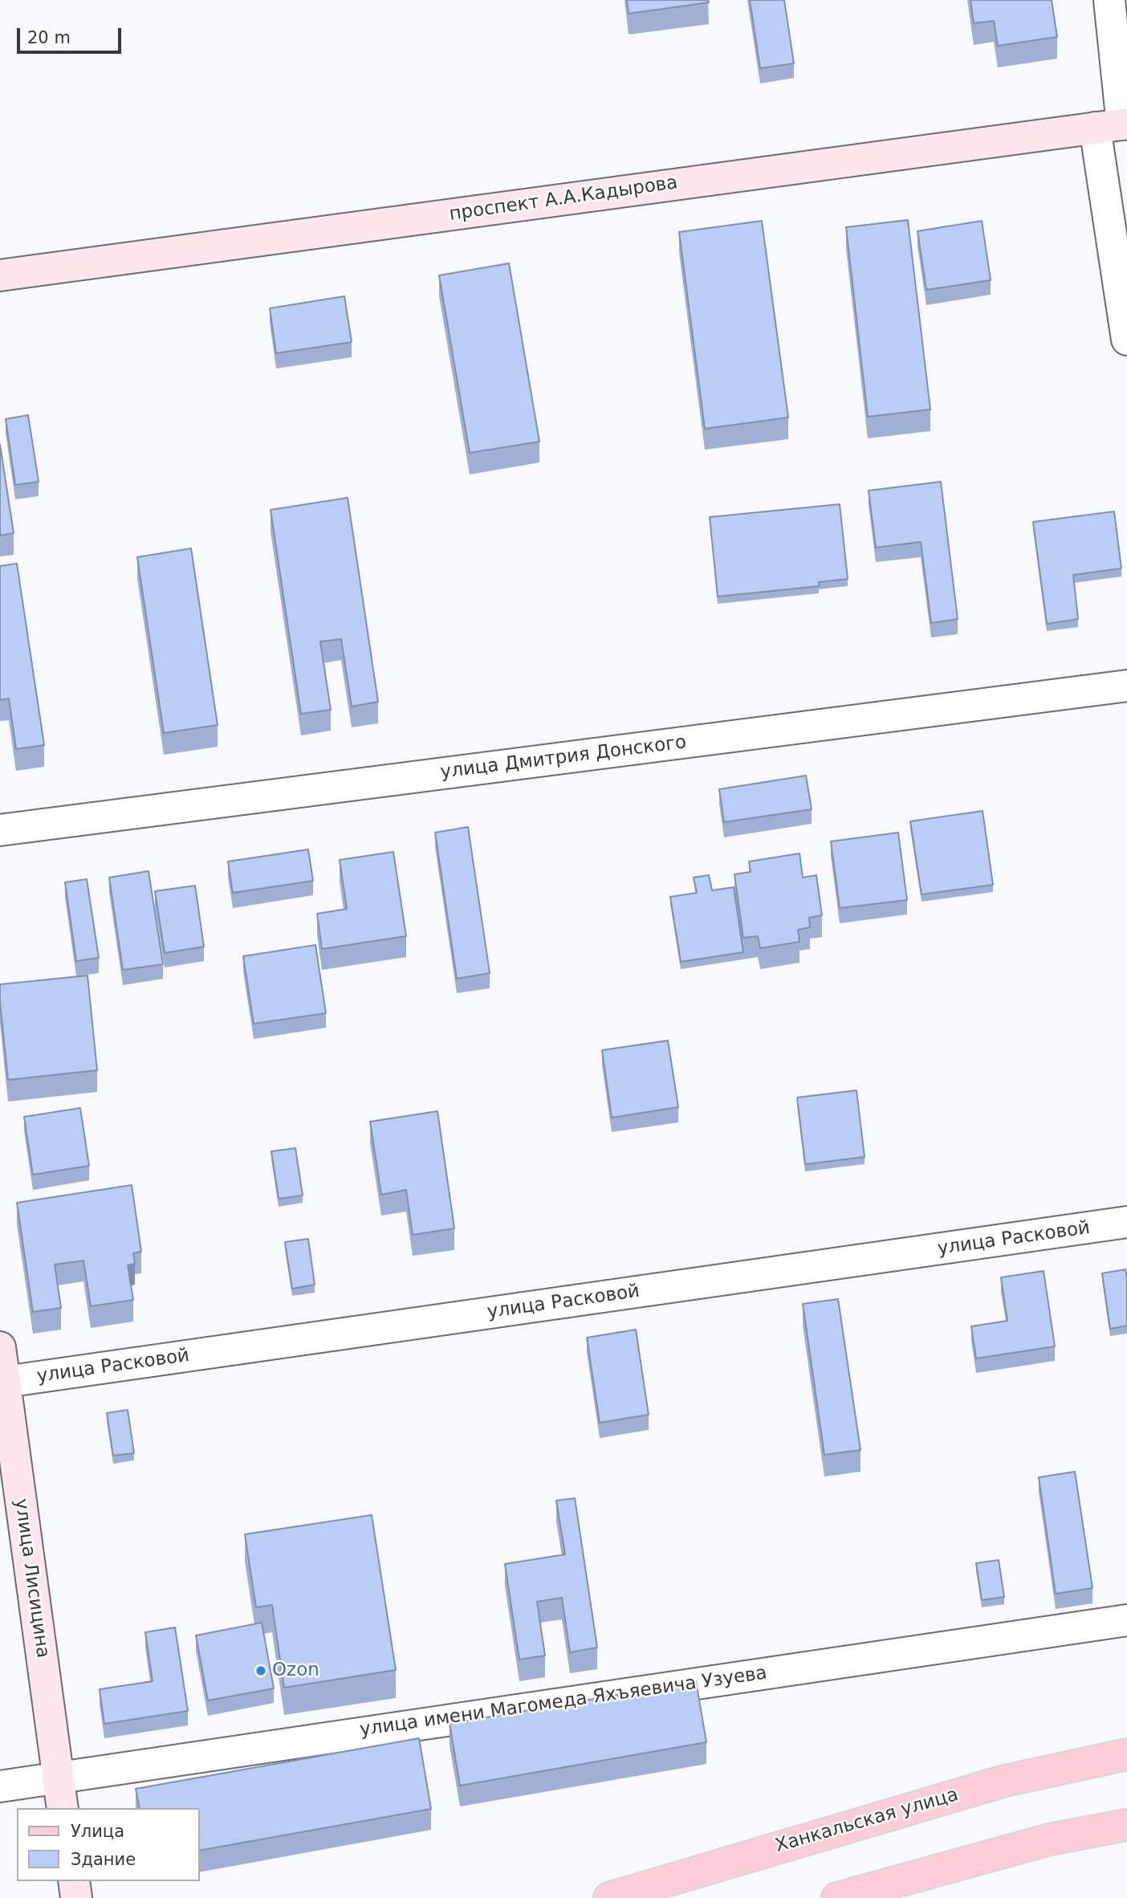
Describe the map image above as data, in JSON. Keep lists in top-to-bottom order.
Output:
{
  "streets": {
    "main road": ["Ханкальская улица"],
    "street": [
      "проспект А.А.Кадырова",
      "улица Дмитрия Донского",
      "улица Расковой",
      "улица Лисицина",
      "улица имени Магомеда Яхъяевича Узуева"
    ]
  },
  "crossings": [
    ["улица Расковой", "улица Лисицина"],
    ["улица Лисицина", "улица имени Магомеда Яхъяевича Узуева"]
  ],
  "places": ["Ozon"],
  "legend": ["Улица", "Здание"],
  "scale_bar": "20 m"
}
